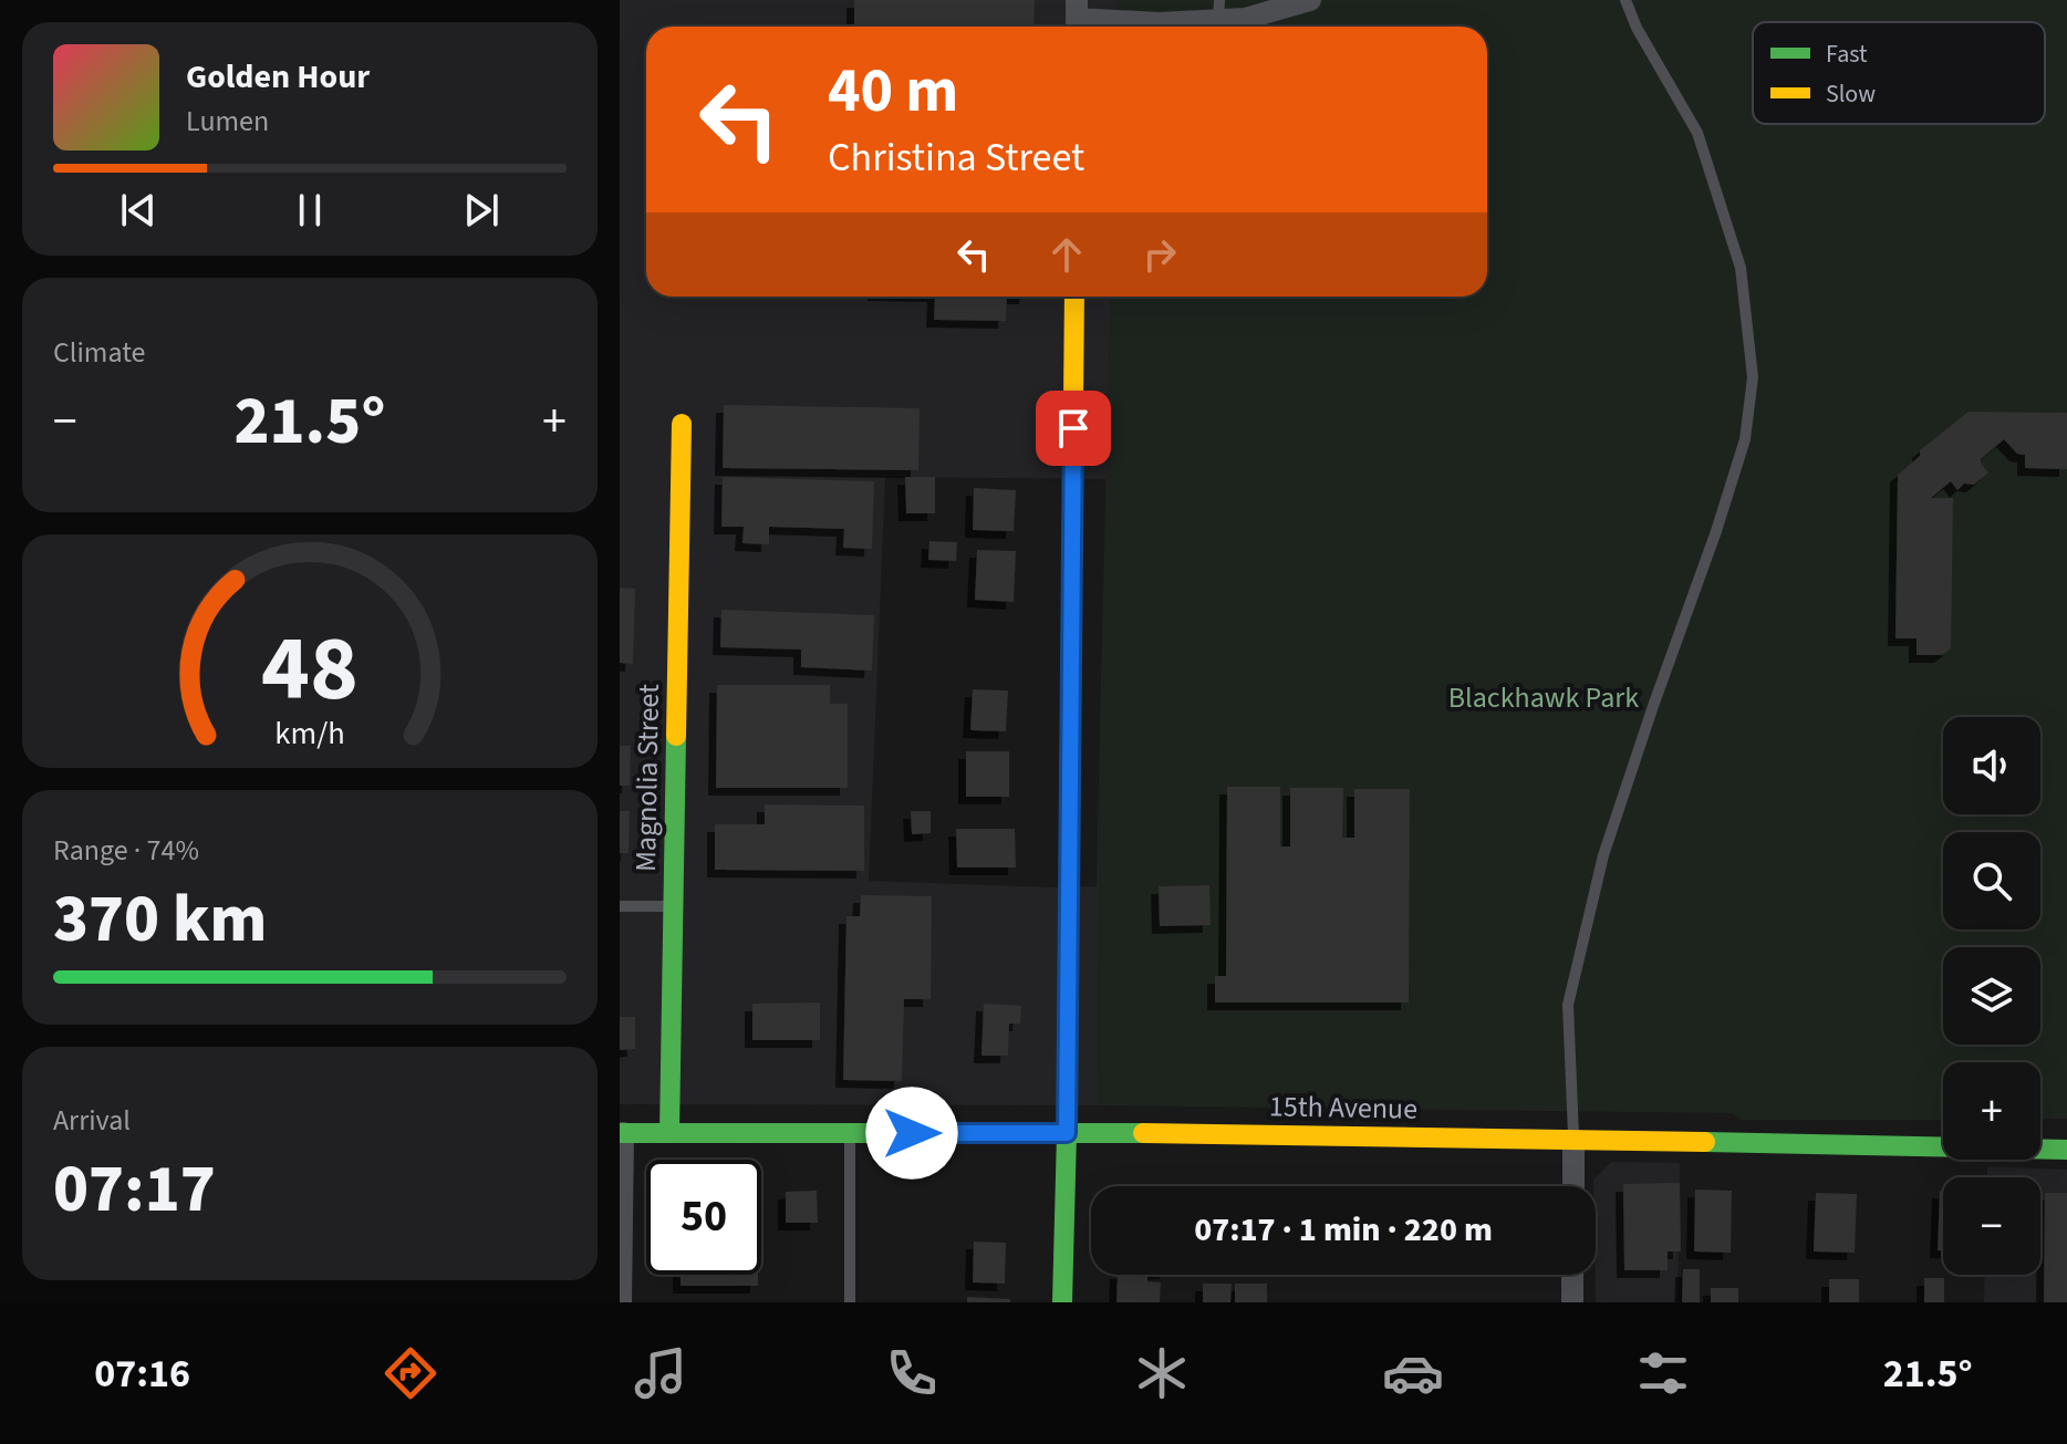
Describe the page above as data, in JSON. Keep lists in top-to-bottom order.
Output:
{
  "streets": {
    "street": ["Magnolia Street", "15th Avenue"]
  },
  "crossings": [
    ["Magnolia Street", "15th Avenue"]
  ],
  "parks": ["Blackhawk Park"],
  "legend": ["Fast", "Slow"],
  "page": {
    "turn": ["40 m", "Christina Street"],
    "song": ["Golden Hour", "Lumen"],
    "tile": [
      "Climate",
      ["Range · 74%", "370 km"],
      ["Arrival", "07:17"]
    ],
    "heat": ["−", "21.5°", "+"],
    "map_buttons": ["+", "−"],
    "limit": "50",
    "trip": "07:17 · 1 min · 220 m",
    "tabs": ["07:16", "21.5°"],
    "gauge": ["48", "km/h"]
  }
}
